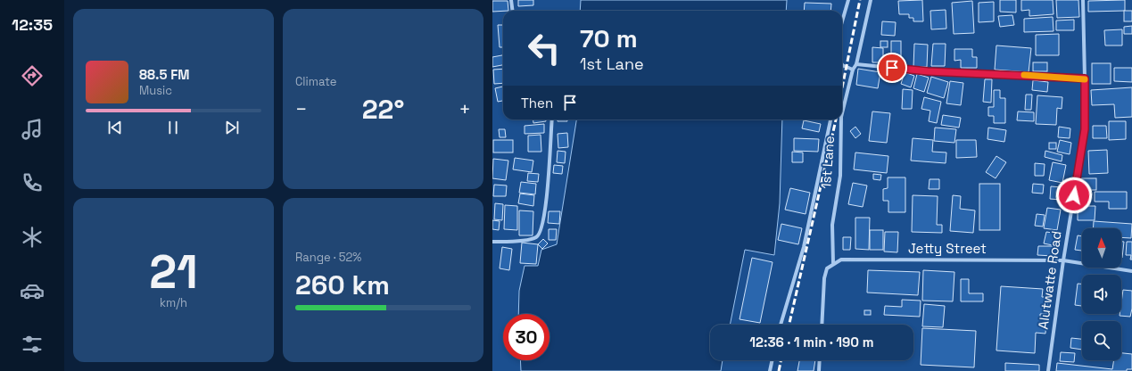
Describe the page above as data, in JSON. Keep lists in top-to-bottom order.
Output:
{
  "streets": {
    "street": ["1st Lane", "Jetty Street", "Alutwatte Road"]
  },
  "crossings": [
    ["1st Lane", "Jetty Street"],
    ["Jetty Street", "Alutwatte Road"]
  ],
  "north": "top",
  "page": {
    "tabs": "12:35",
    "tile": [
      "Climate",
      ["21", "km/h"],
      ["Range · 52%", "260 km"]
    ],
    "turn": ["70 m", "1st Lane"],
    "song": ["88.5 FM", "Music"],
    "then": "Then",
    "heat": ["−", "22°", "+"],
    "limit": "30",
    "trip": "12:36 · 1 min · 190 m"
  }
}
